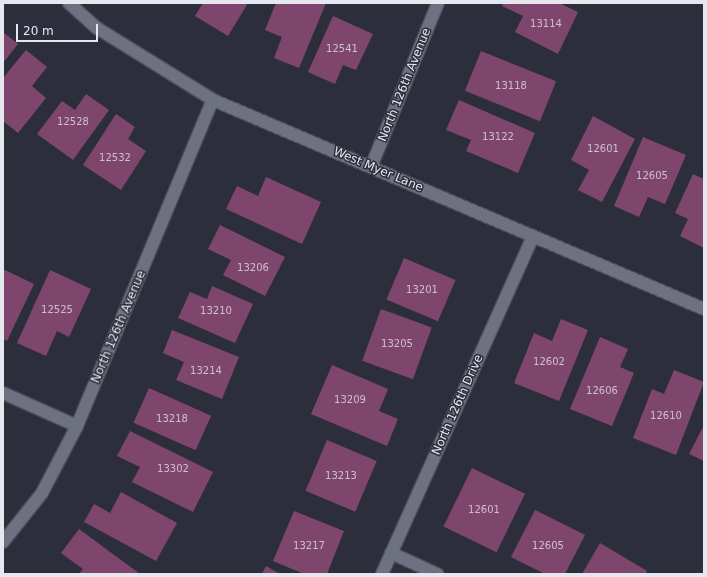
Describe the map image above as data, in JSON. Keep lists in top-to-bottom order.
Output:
{
  "streets": {
    "street": ["North 126th Avenue", "West Myer Lane", "North 126th Drive"]
  },
  "crossings": [
    ["North 126th Avenue", "West Myer Lane"],
    ["West Myer Lane", "North 126th Drive"]
  ],
  "house_numbers": [
    "13114",
    "12541",
    "13118",
    "12528",
    "13122",
    "12601",
    "12532",
    "12605",
    "13206",
    "13201",
    "12525",
    "13210",
    "13205",
    "12602",
    "13214",
    "12606",
    "13209",
    "12610",
    "13218",
    "13302",
    "13213",
    "12601",
    "13217",
    "12605"
  ],
  "scale_bar": "20 m"
}
